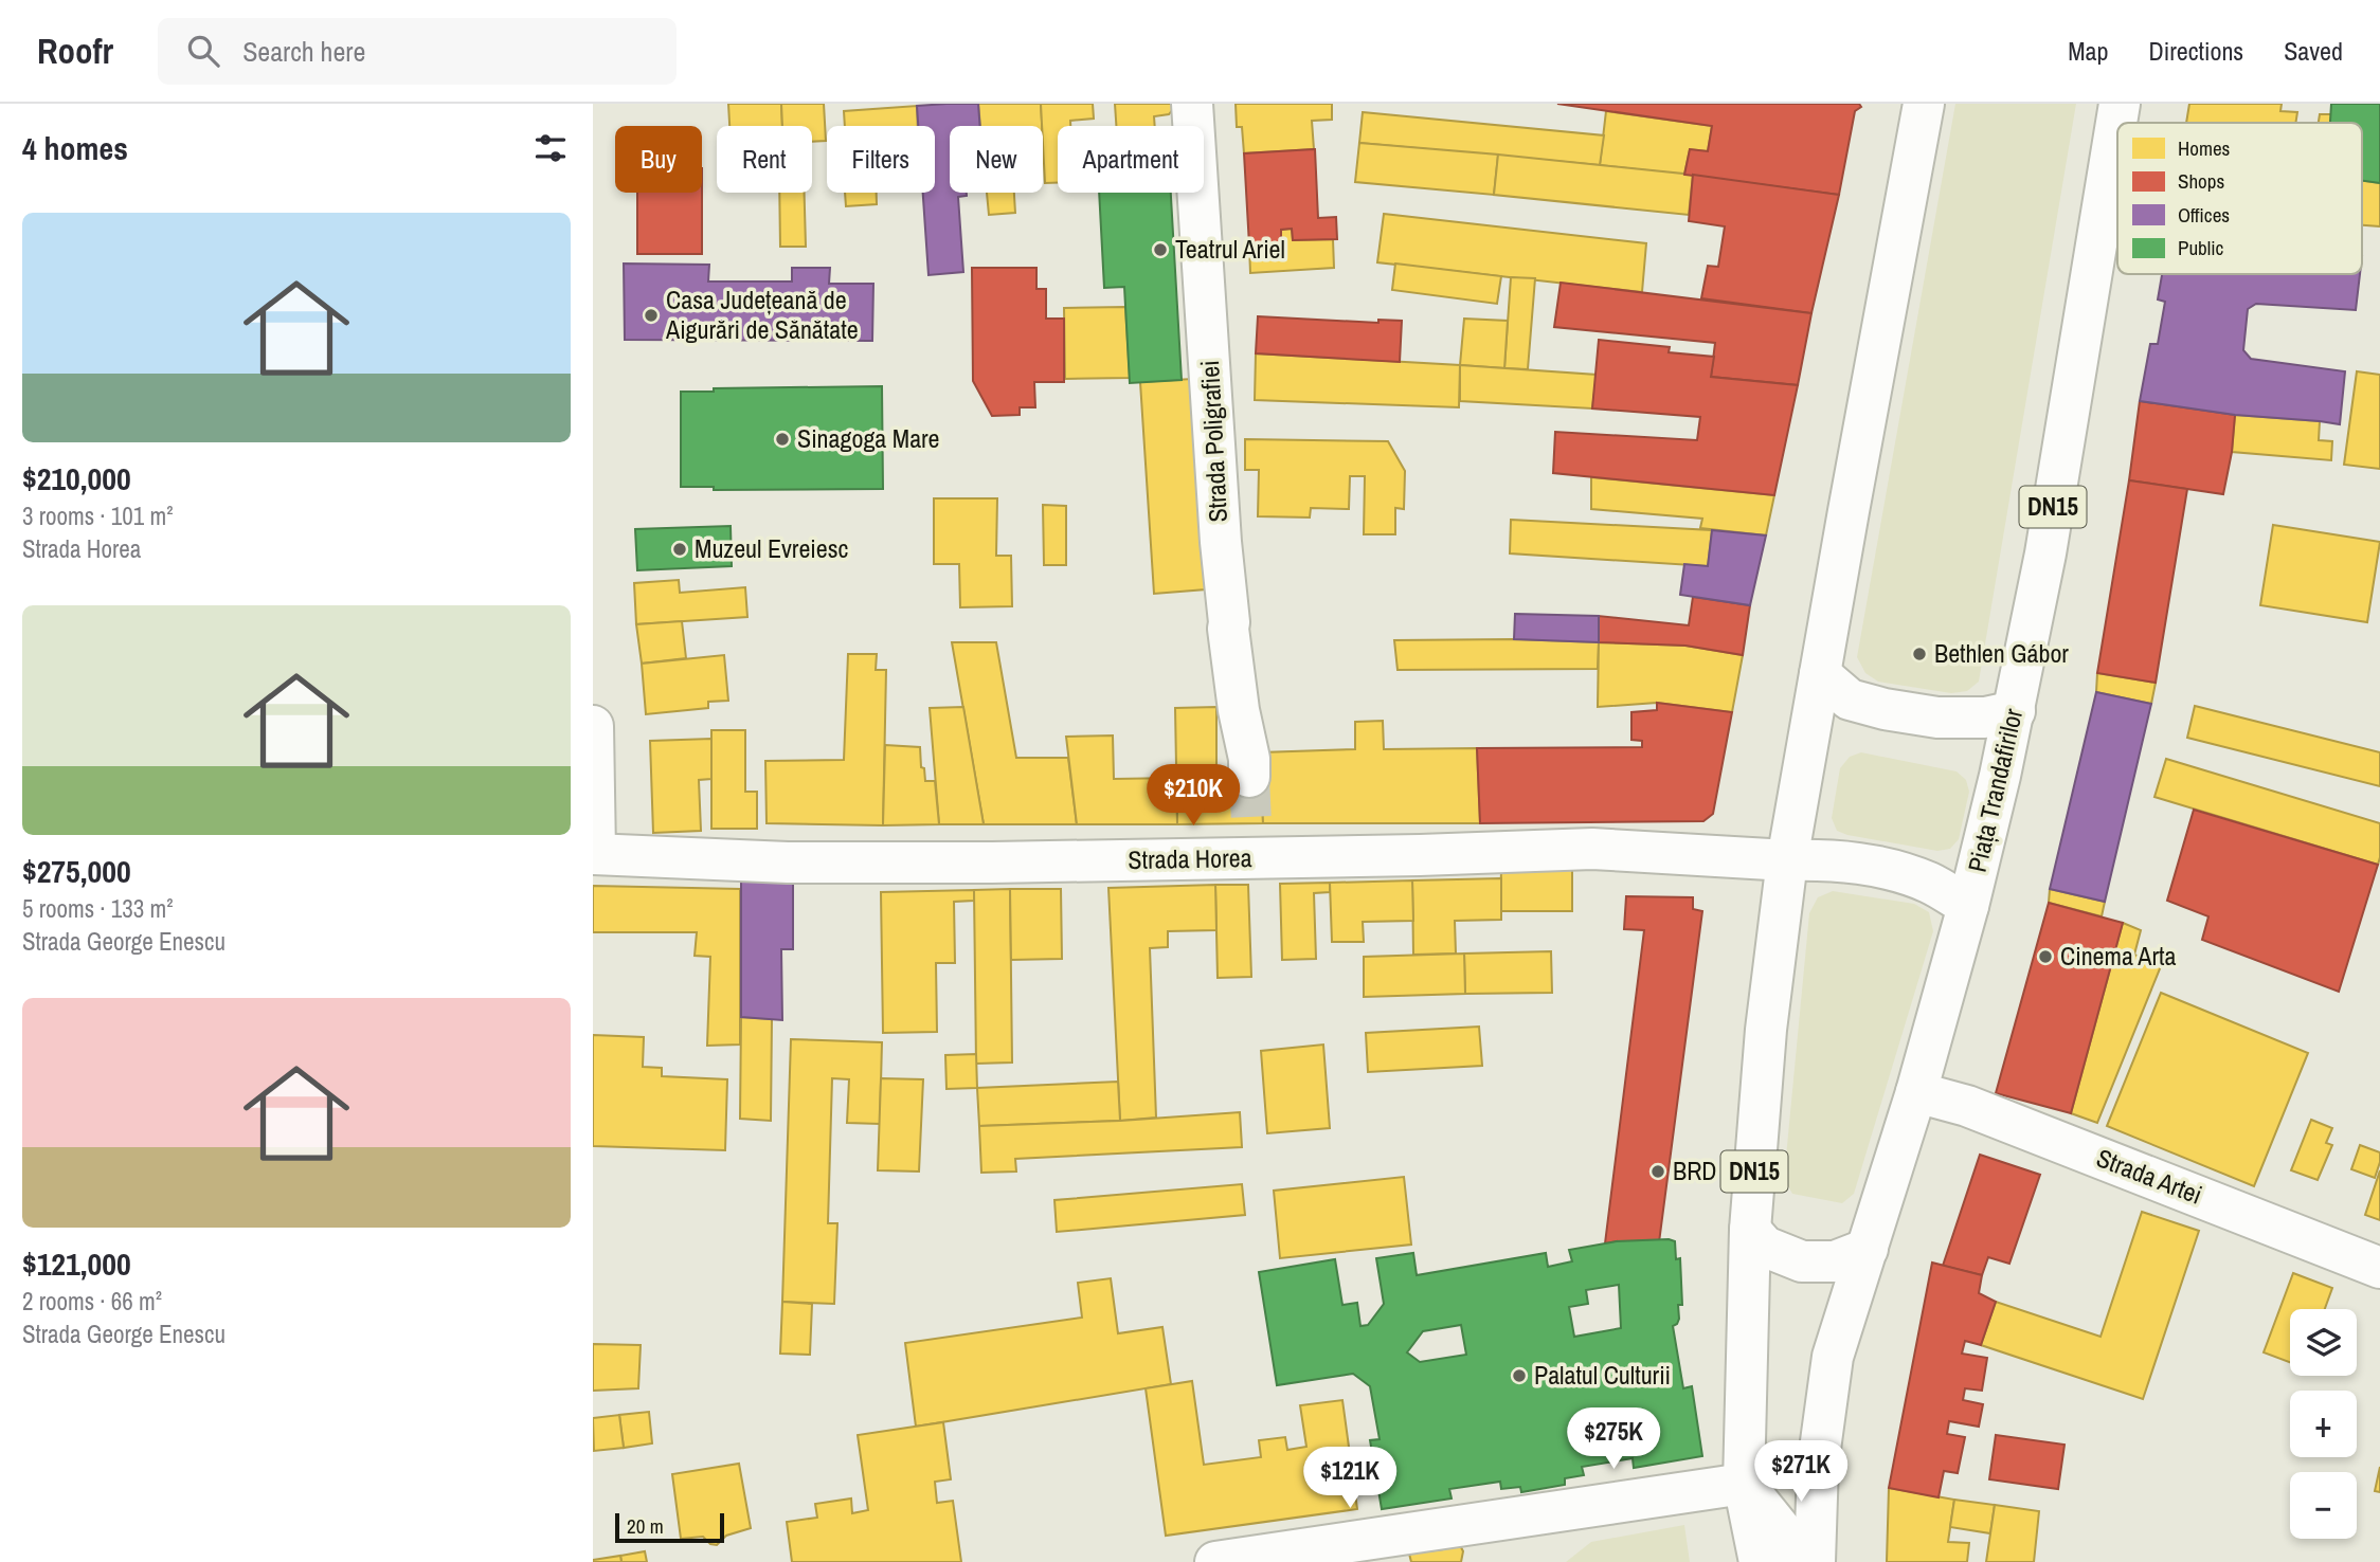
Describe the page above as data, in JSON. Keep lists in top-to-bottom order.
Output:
{
  "streets": {
    "main road": [
      "Strada Poligrafiei",
      "DN15",
      "Piața Trandafirilor",
      "Strada Horea",
      "Strada Artei"
    ]
  },
  "crossings": [
    ["DN15", "Strada Horea"],
    ["Piața Trandafirilor", "Strada Horea"],
    ["Piața Trandafirilor", "Strada Artei"]
  ],
  "places": [
    "Teatrul Ariel",
    "Casa Județeană de Aigurări de Sănătate",
    "Sinagoga Mare",
    "Muzeul Evreiesc",
    "Bethlen Gábor",
    "Cinema Arta",
    "BRD",
    "Palatul Culturii"
  ],
  "legend": [
    "Homes",
    "Shops",
    "Offices",
    "Public"
  ],
  "scale_bar": "20 m",
  "page": {
    "header": "Roofr",
    "search": "Search here",
    "nav": ["Map", "Directions", "Saved"],
    "heading": "4 homes",
    "chip": [
      "Buy",
      "Rent",
      "Filters",
      "New",
      "Apartment"
    ],
    "list": [
      {
        "name": "$210,000",
        "note": "3 rooms · 101 m² · Strada Horea"
      },
      {
        "name": "$275,000",
        "note": "5 rooms · 133 m² · Strada George Enescu"
      },
      {
        "name": "$121,000",
        "note": "2 rooms · 66 m² · Strada George Enescu"
      }
    ],
    "price": [
      "$210K",
      "$275K",
      "$271K",
      "$121K"
    ],
    "map_buttons": ["+", "−"],
    "scale": "20 m"
  }
}
